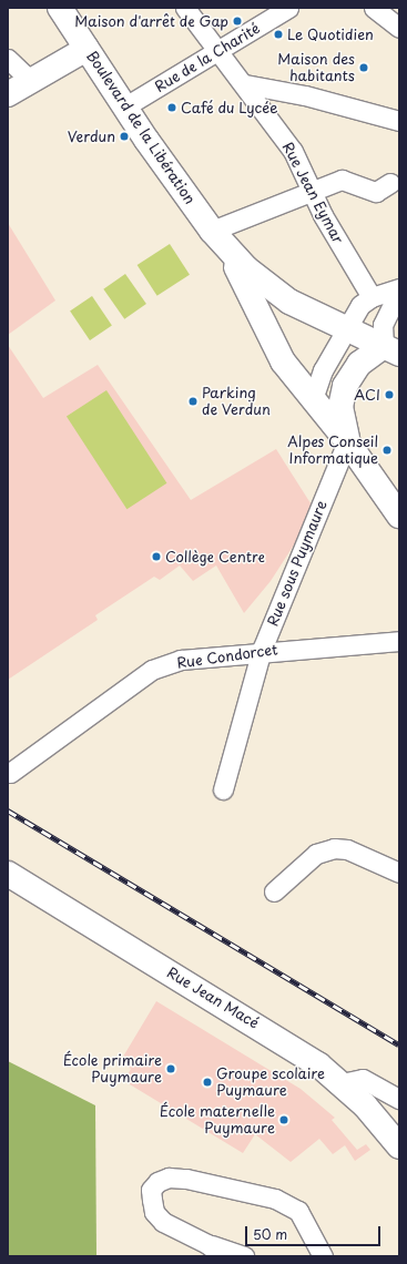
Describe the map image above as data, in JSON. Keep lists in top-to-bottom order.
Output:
{
  "streets": {
    "main road": ["Boulevard de la Libération", "Rue Jean Macé"],
    "street": [
      "Rue de la Charité",
      "Rue Jean Eymar",
      "Rue sous Puymaure",
      "Rue Condorcet"
    ]
  },
  "crossings": [
    ["Rue de la Charité", "Boulevard de la Libération"],
    ["Rue de la Charité", "Rue Jean Eymar"],
    ["Rue sous Puymaure", "Rue Condorcet"]
  ],
  "places": [
    "Maison d'arrêt de Gap",
    "Le Quotidien",
    "Maison des habitants",
    "Café du Lycée",
    "Verdun",
    "ACI",
    "Parking de Verdun",
    "Alpes Conseil Informatique",
    "Collège Centre",
    "École primaire Puymaure",
    "Groupe scolaire Puymaure",
    "École maternelle Puymaure"
  ],
  "scale_bar": "50 m"
}
